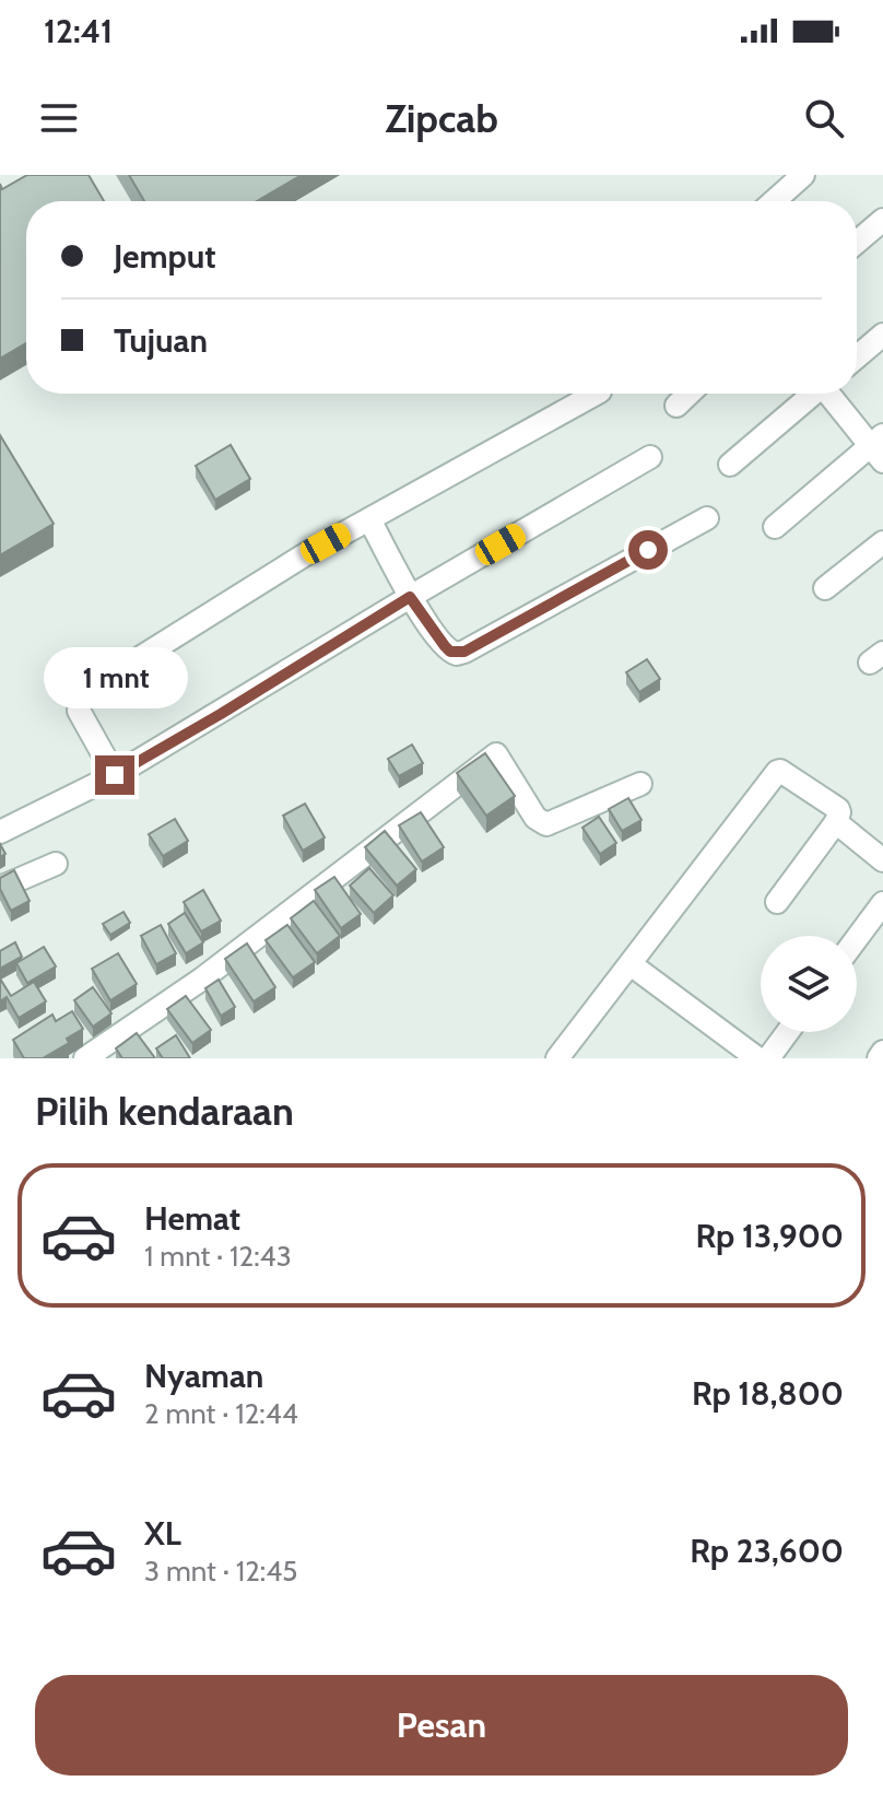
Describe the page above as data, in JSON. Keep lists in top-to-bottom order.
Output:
{
  "page": {
    "status": "12:41",
    "header": "Zipcab",
    "banner": ["Jemput", "Tujuan"],
    "bubble": "1 mnt",
    "heading": "Pilih kendaraan",
    "list": [
      {
        "name": "Hemat",
        "note": "1 mnt · 12:43",
        "value": "Rp 13,900"
      },
      {
        "name": "Nyaman",
        "note": "2 mnt · 12:44",
        "value": "Rp 18,800"
      },
      {
        "name": "XL",
        "note": "3 mnt · 12:45",
        "value": "Rp 23,600"
      }
    ],
    "buttons": "Pesan"
  }
}
